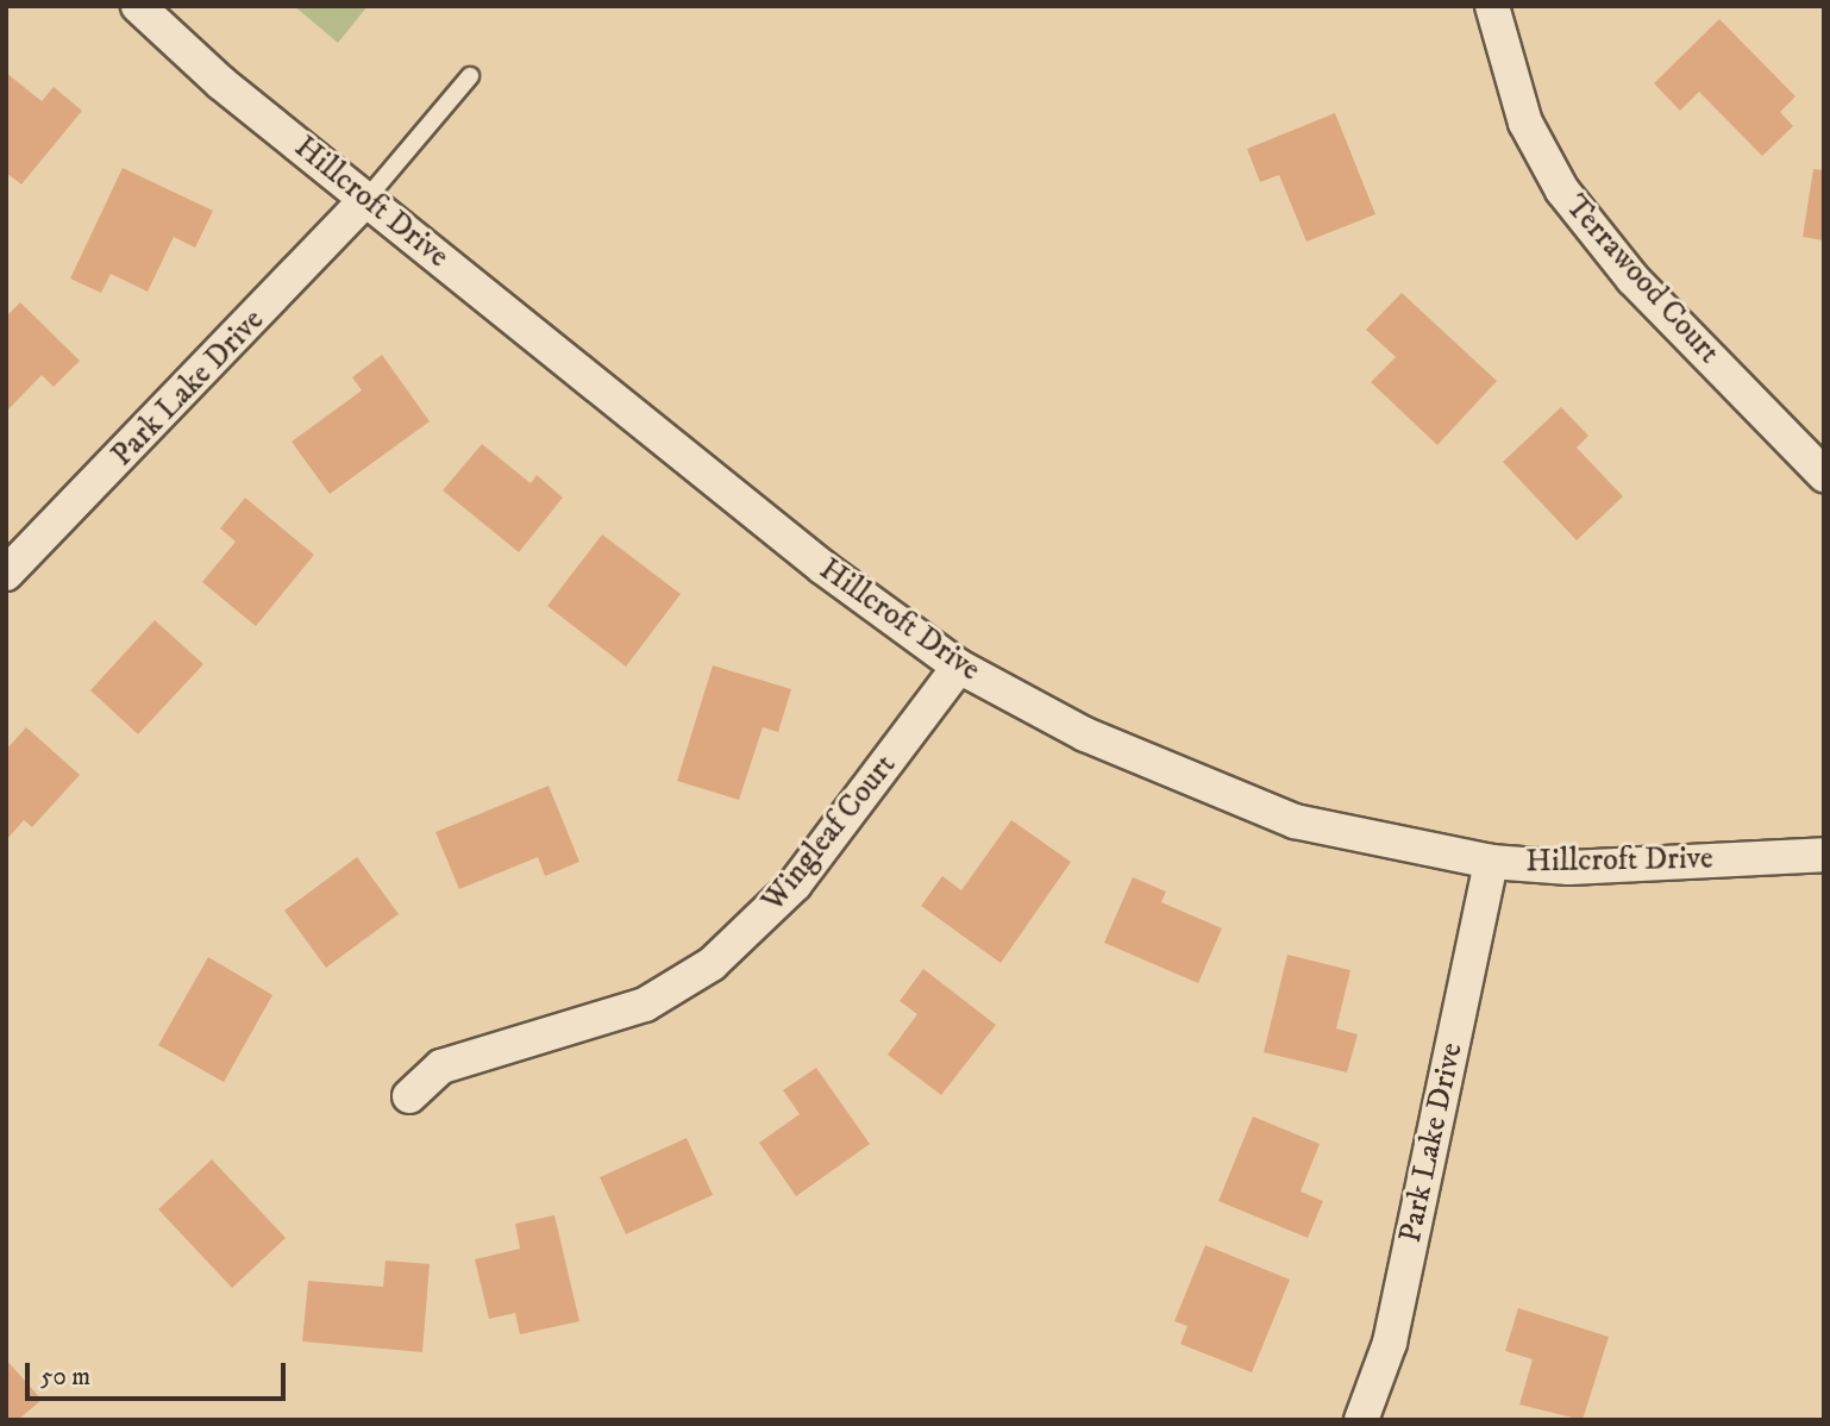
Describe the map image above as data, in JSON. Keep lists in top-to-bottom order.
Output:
{
  "streets": {
    "street": [
      "Hillcroft Drive",
      "Terrawood Court",
      "Park Lake Drive",
      "Wingleaf Court"
    ]
  },
  "crossings": [
    ["Hillcroft Drive", "Park Lake Drive"],
    ["Hillcroft Drive", "Wingleaf Court"]
  ],
  "scale_bar": "50 m"
}
